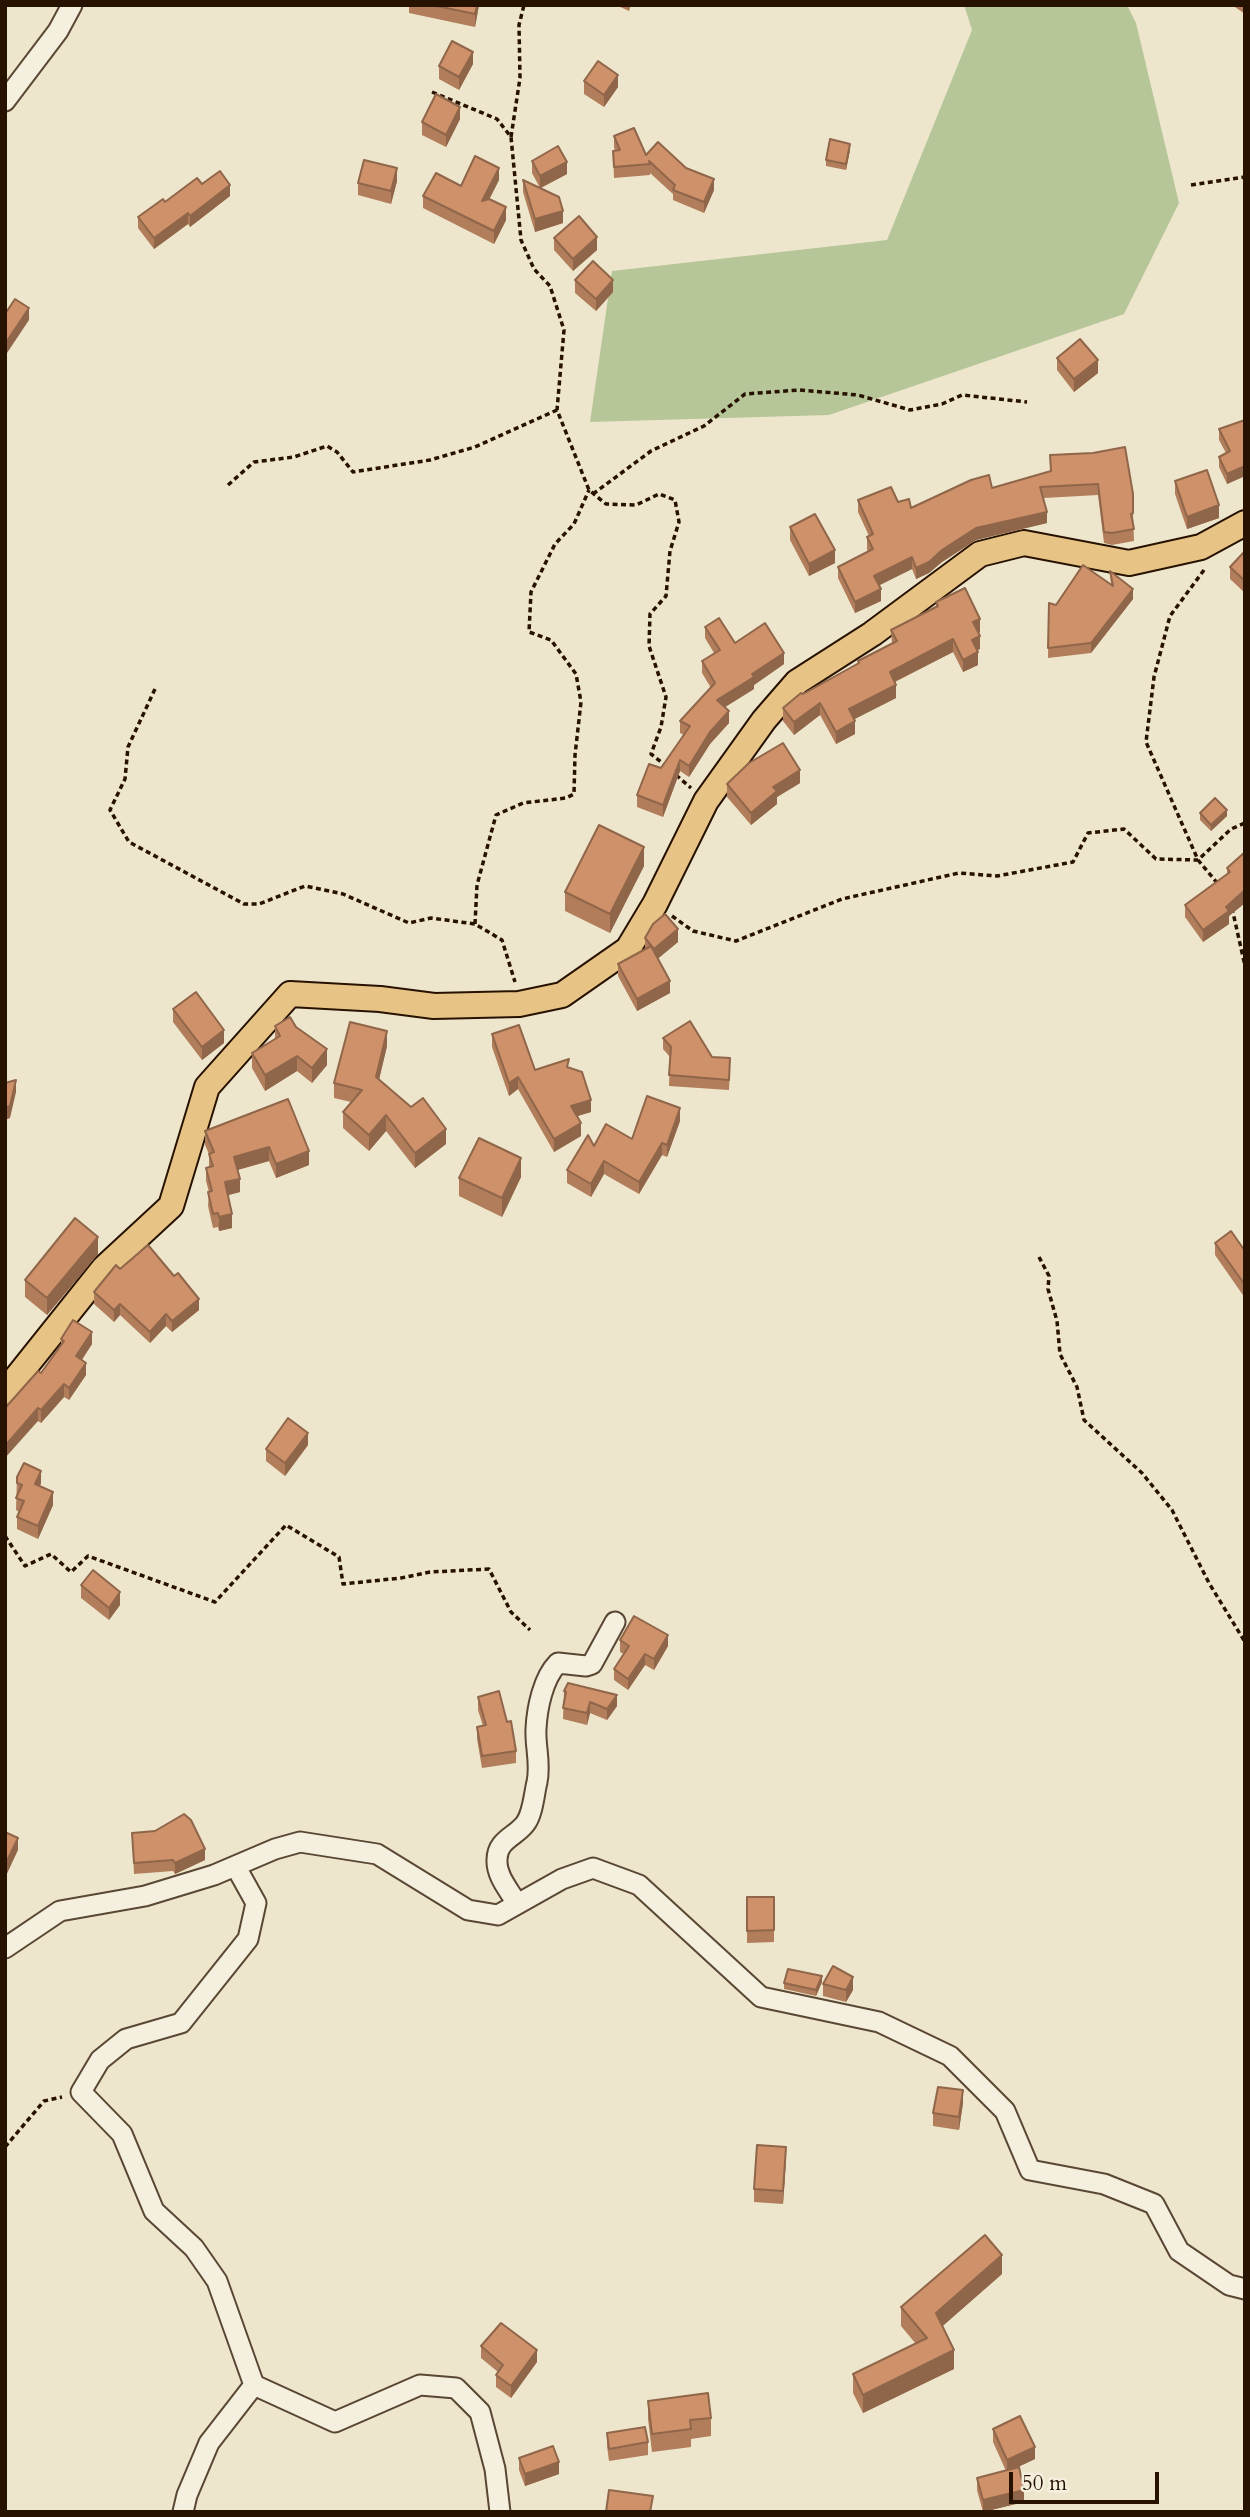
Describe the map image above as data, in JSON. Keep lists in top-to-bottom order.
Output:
{
  "scale_bar": "50 m"
}
